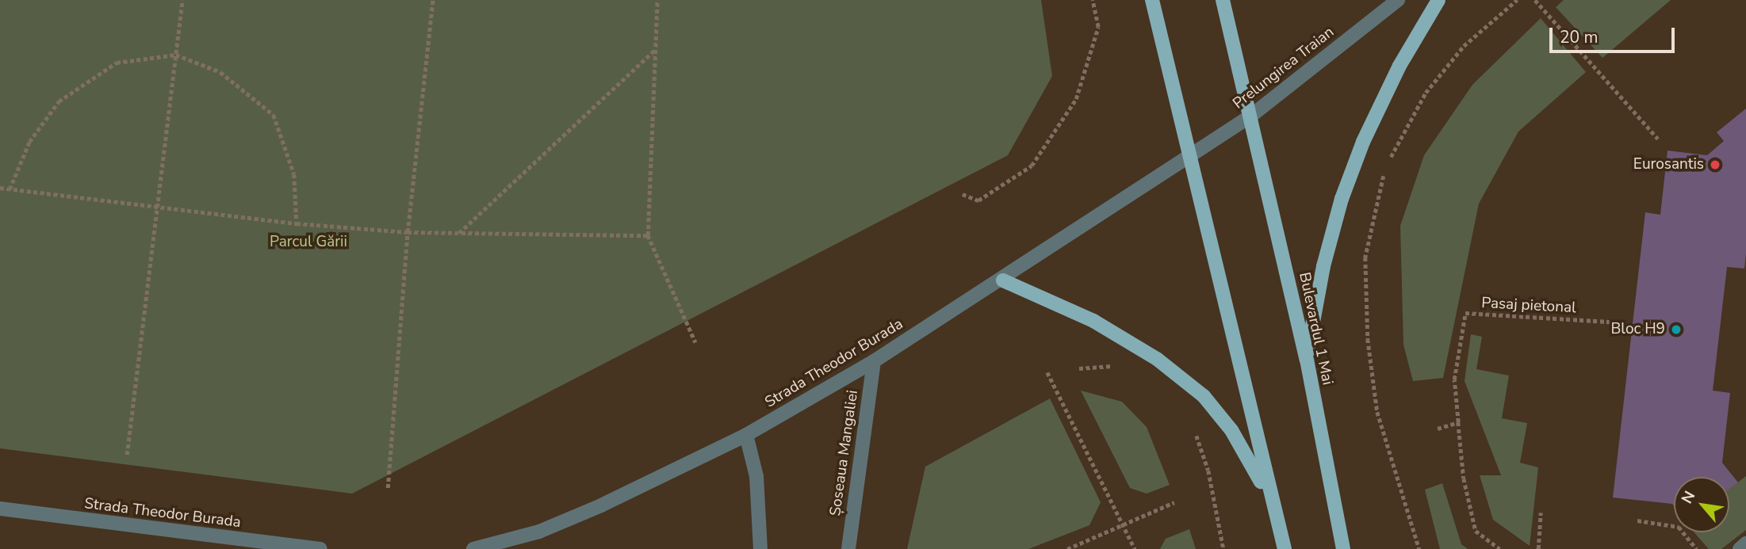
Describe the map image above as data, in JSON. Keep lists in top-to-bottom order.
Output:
{
  "streets": {
    "main road": ["Bulevardul 1 Mai"],
    "street": ["Prelungirea Traian", "Strada Theodor Burada", "Șoseaua Mangaliei"],
    "path": ["Pasaj pietonal"]
  },
  "crossings": [
    ["Prelungirea Traian", "Bulevardul 1 Mai"],
    ["Prelungirea Traian", "Strada Theodor Burada"],
    ["Strada Theodor Burada", "Șoseaua Mangaliei"]
  ],
  "parks": ["Parcul Gării"],
  "places": ["Eurosantis", "Bloc H9"],
  "scale_bar": "20 m",
  "north": "top left"
}
